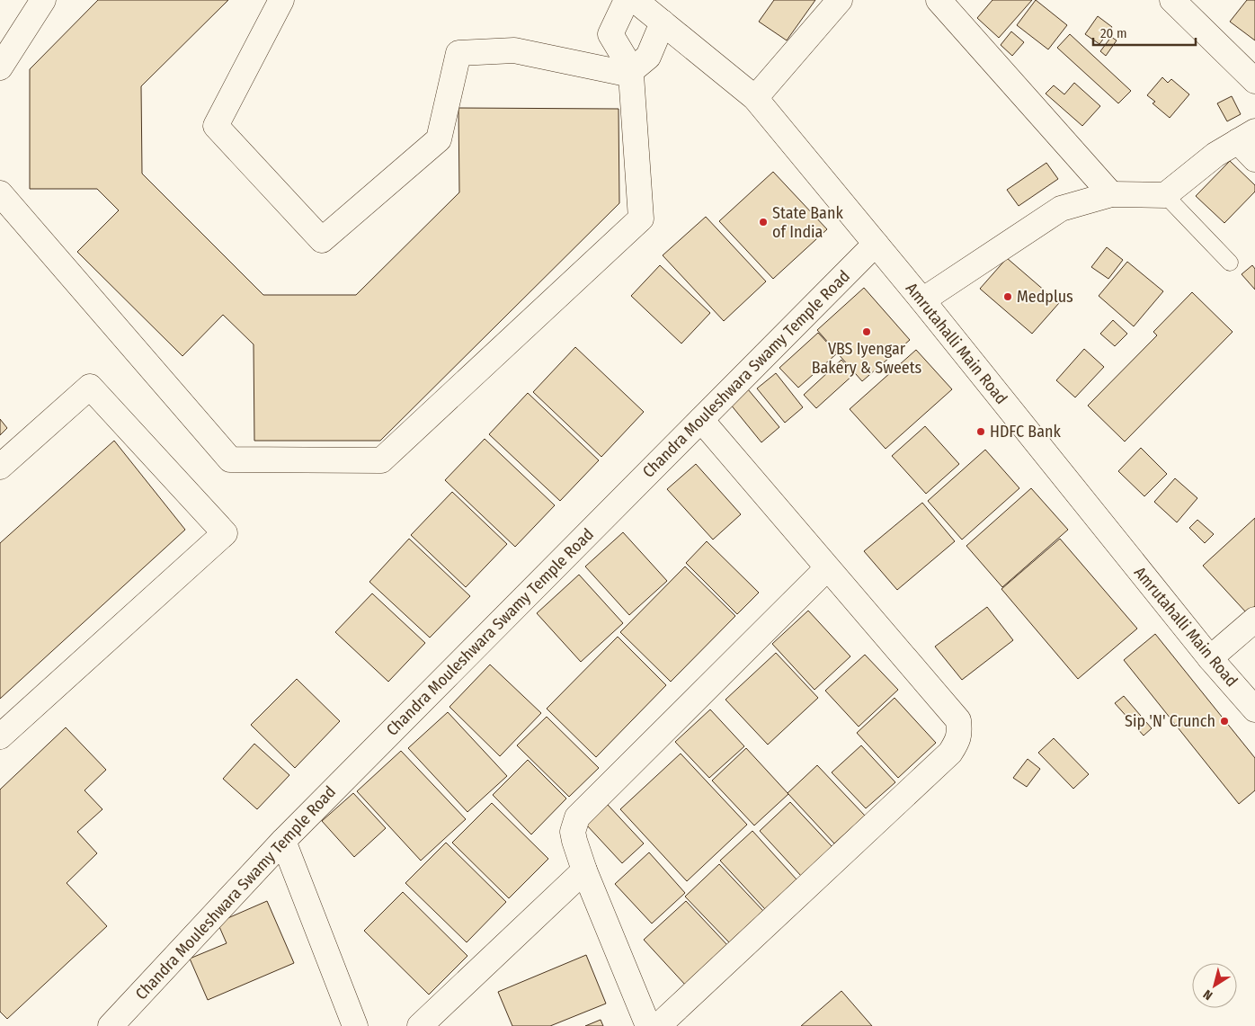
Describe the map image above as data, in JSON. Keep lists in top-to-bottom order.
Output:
{
  "streets": {
    "street": ["Amrutahalli Main Road", "Chandra Mouleshwara Swamy Temple Road"]
  },
  "crossings": [
    ["Amrutahalli Main Road", "Chandra Mouleshwara Swamy Temple Road"]
  ],
  "places": [
    "State Bank of India",
    "Medplus",
    "VBS Iyengar Bakery & Sweets",
    "HDFC Bank",
    "Sip 'N' Crunch"
  ],
  "scale_bar": "20 m",
  "north": "bottom left"
}
